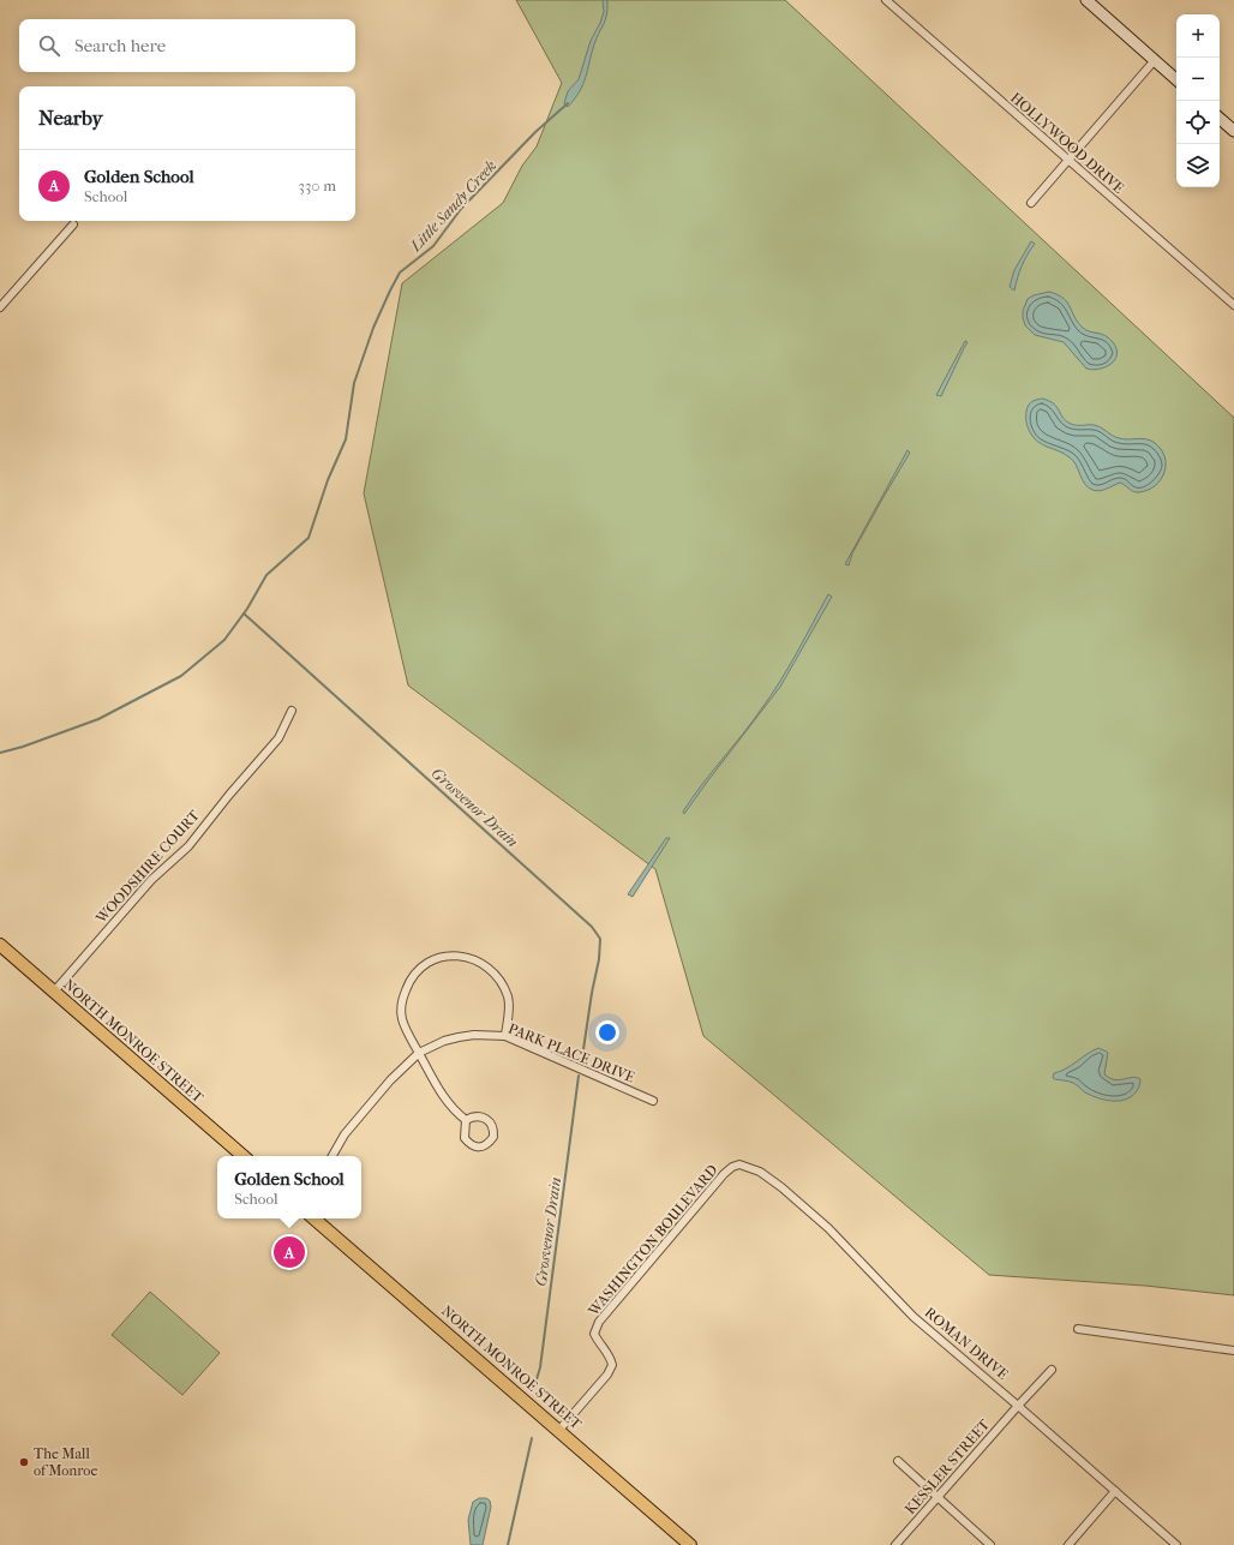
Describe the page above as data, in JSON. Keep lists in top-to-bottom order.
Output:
{
  "streets": {
    "main road": ["NORTH MONROE STREET"],
    "street": [
      "HOLLYWOOD DRIVE",
      "WOODSHIRE COURT",
      "PARK PLACE DRIVE",
      "WASHINGTON BOULEVARD",
      "ROMAN DRIVE",
      "KESSLER STREET"
    ]
  },
  "crossings": [
    ["WOODSHIRE COURT", "NORTH MONROE STREET"],
    ["NORTH MONROE STREET", "WASHINGTON BOULEVARD"],
    ["WASHINGTON BOULEVARD", "ROMAN DRIVE"],
    ["ROMAN DRIVE", "KESSLER STREET"]
  ],
  "water": ["Little Sandy Creek", "Grosvenor Drain"],
  "places": ["The Mall of Monroe"],
  "page": {
    "map_buttons": ["+", "−"],
    "search": "Search here",
    "heading": "Nearby",
    "list": [
      {
        "mark": "A",
        "name": "Golden School",
        "note": "School",
        "value": "330 m"
      }
    ],
    "popup": ["Golden School", "School"],
    "pins": "A"
  }
}
